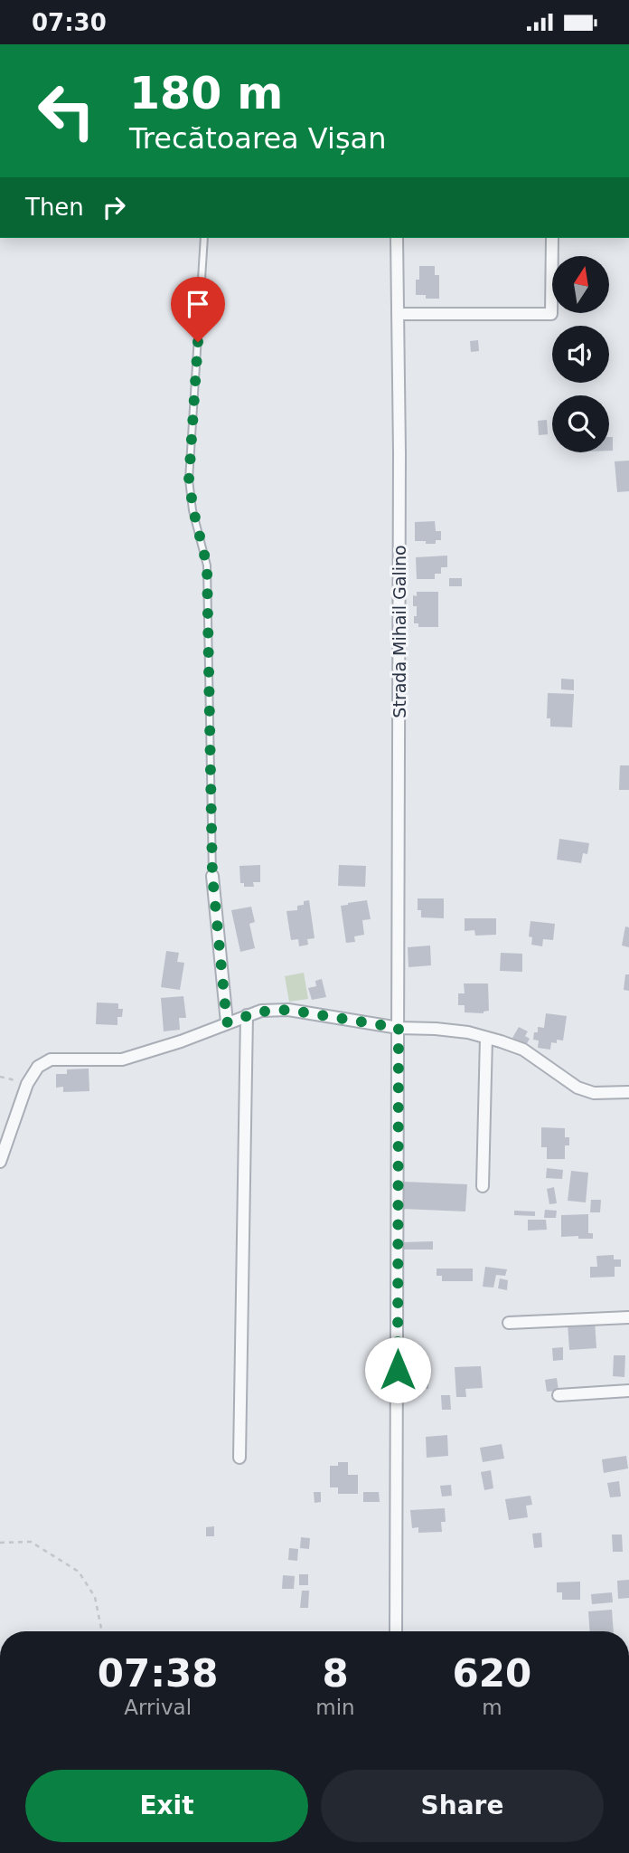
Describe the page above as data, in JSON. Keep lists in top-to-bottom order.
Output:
{
  "streets": {
    "street": ["Strada Mihail Galino"]
  },
  "north": "top",
  "page": {
    "status": "07:30",
    "turn": ["180 m", "Trecătoarea Vișan"],
    "then": "Then",
    "eta": [
      "07:38",
      "Arrival",
      "8",
      "min",
      "620",
      "m"
    ],
    "buttons": ["Exit", "Share"]
  }
}
